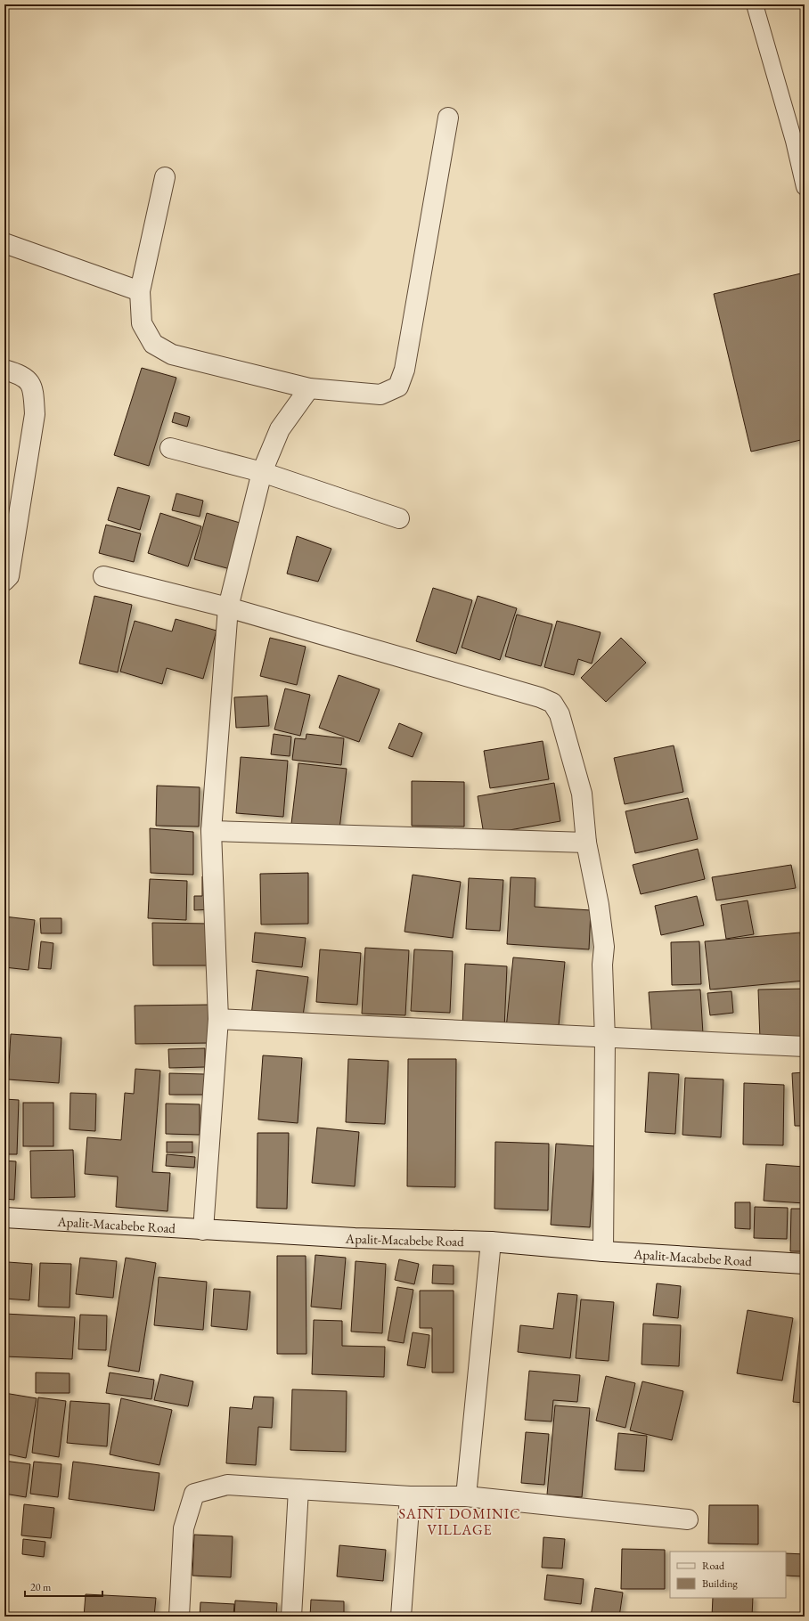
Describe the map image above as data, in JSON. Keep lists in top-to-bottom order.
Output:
{
  "streets": {
    "street": ["Apalit-Macabebe Road"]
  },
  "districts": ["SAINT DOMINIC VILLAGE"],
  "legend": ["Road", "Building"],
  "scale_bar": "20 m"
}
